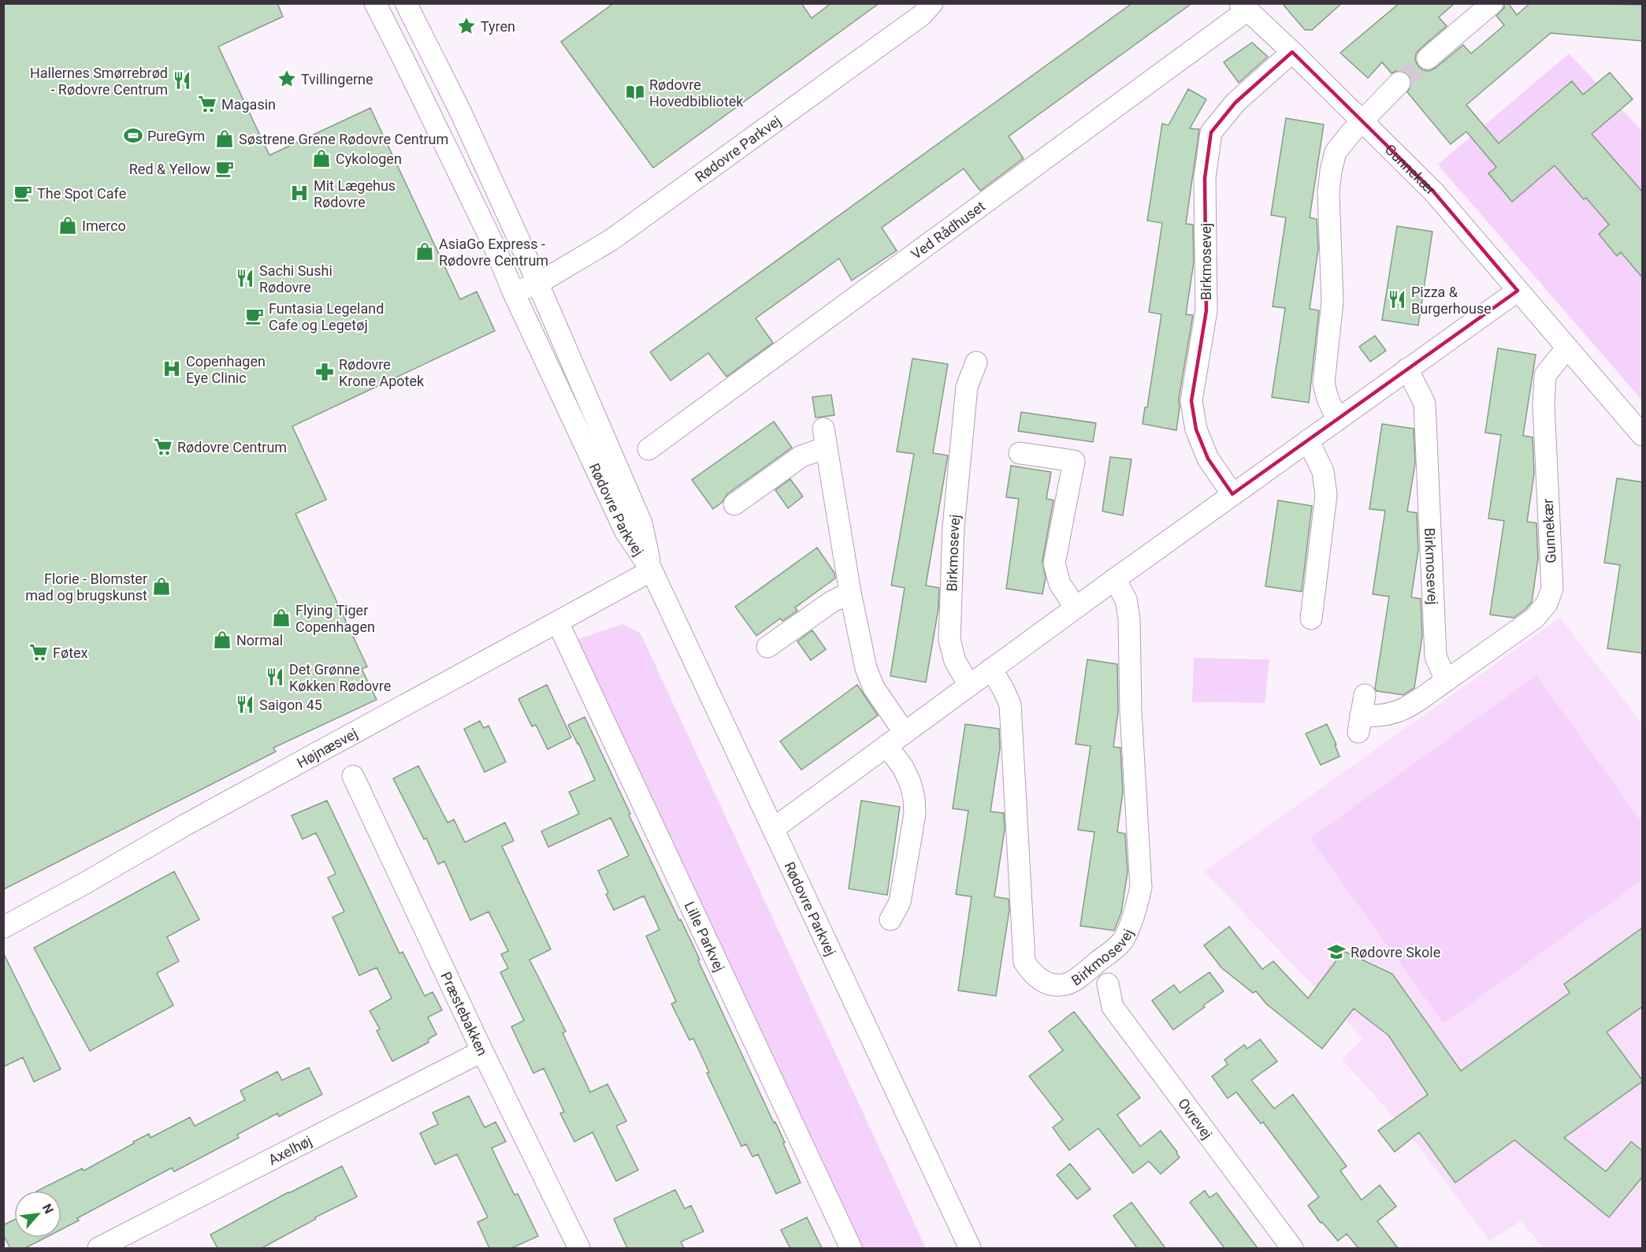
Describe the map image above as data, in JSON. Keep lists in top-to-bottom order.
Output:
{
  "streets": {
    "street": [
      "Rødovre Parkvej",
      "Gunnekær",
      "Ved Rådhuset",
      "Birkmosevej",
      "Højnæsvej",
      "Lille Parkvej",
      "Præstebakken",
      "Ovrevej",
      "Axelhøj"
    ]
  },
  "crossings": [
    ["Rødovre Parkvej", "Højnæsvej"],
    ["Gunnekær", "Ved Rådhuset"],
    ["Gunnekær", "Birkmosevej"],
    ["Højnæsvej", "Lille Parkvej"],
    ["Præstebakken", "Axelhøj"]
  ],
  "places": {
    "place": ["Tyren", "Tvillingerne"],
    "restaurant": [
      "Hallernes Smørrebrød - Rødovre Centrum",
      "Sachi Sushi Rødovre",
      "Pizza & Burgerhouse",
      "Det Grønne Køkken Rødovre",
      "Saigon 45"
    ],
    "library": ["Rødovre Hovedbibliotek"],
    "supermarket": ["Magasin", "Rødovre Centrum", "Føtex"],
    "sports": ["PureGym"],
    "shop": [
      "Søstrene Grene Rødovre Centrum",
      "Cykologen",
      "Imerco",
      "AsiaGo Express - Rødovre Centrum",
      "Florie - Blomster mad og brugskunst",
      "Flying Tiger Copenhagen",
      "Normal"
    ],
    "cafe": ["Red & Yellow", "The Spot Cafe", "Funtasia Legeland Cafe og Legetøj"],
    "hospital": ["Mit Lægehus Rødovre", "Copenhagen Eye Clinic"],
    "pharmacy": ["Rødovre Krone Apotek"],
    "school or university": ["Rødovre Skole"]
  },
  "north": "top right"
}
